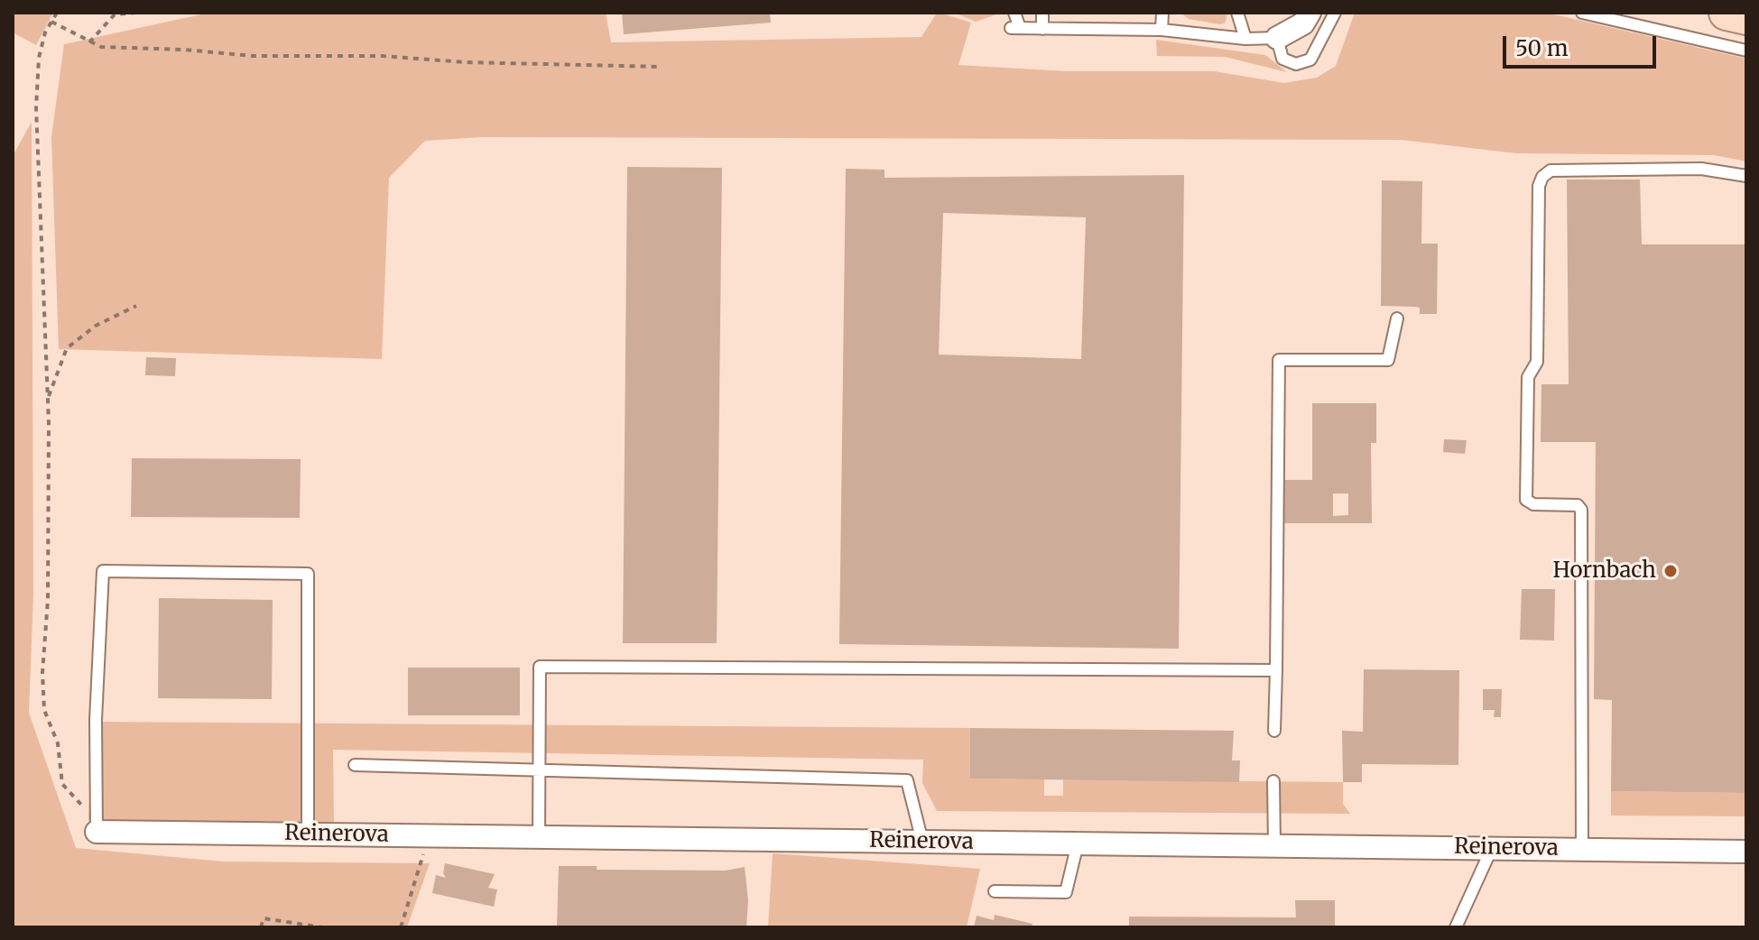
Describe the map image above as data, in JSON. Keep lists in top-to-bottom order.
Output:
{
  "streets": {
    "street": ["Reinerova"]
  },
  "places": ["Hornbach"],
  "scale_bar": "50 m"
}
